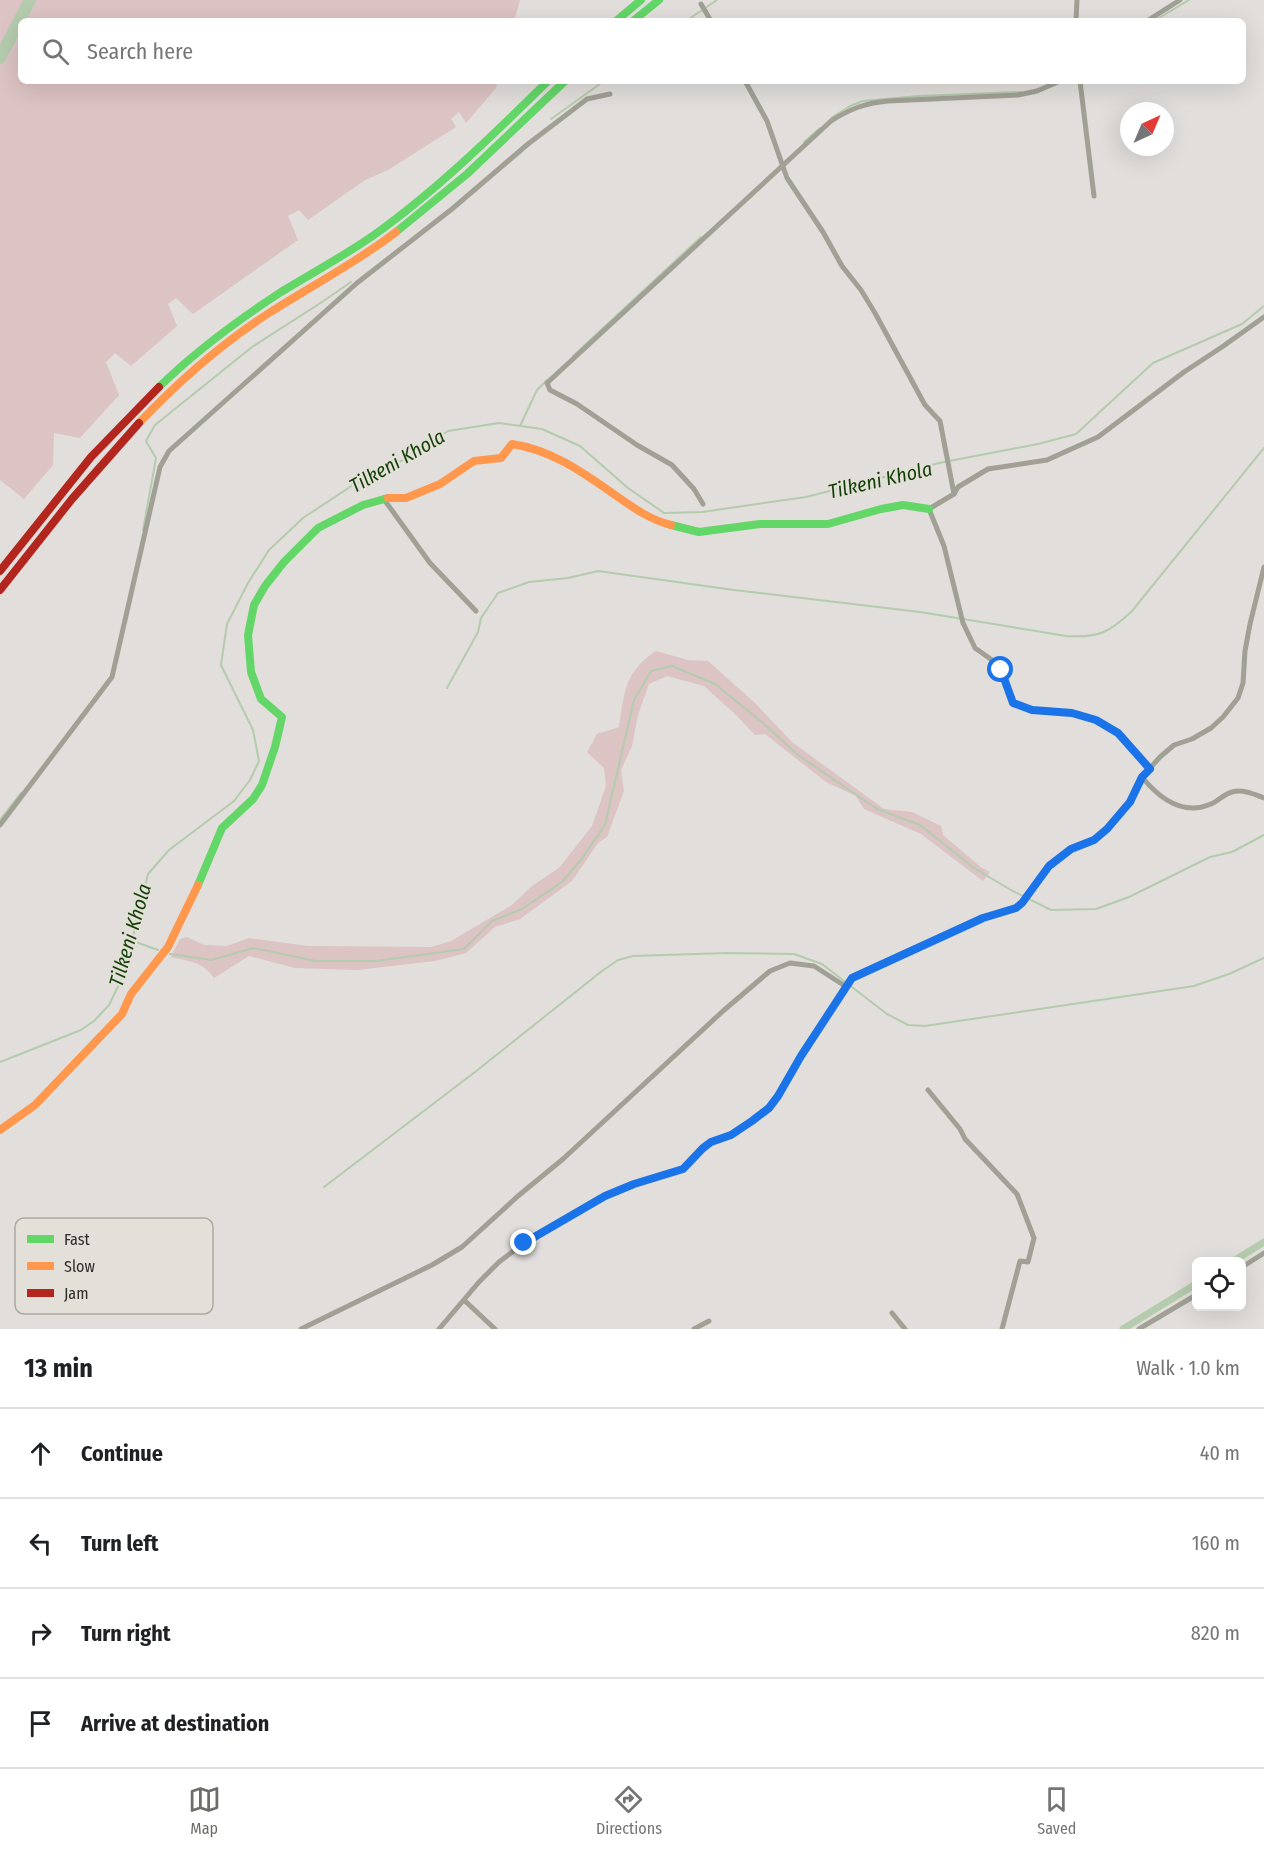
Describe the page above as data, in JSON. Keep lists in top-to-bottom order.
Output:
{
  "water": ["Tilkeni Khola"],
  "legend": ["Fast", "Slow", "Jam"],
  "north": "top right",
  "page": {
    "search": "Search here",
    "heading": ["13 min", "Walk · 1.0 km"],
    "list": [
      ["Continue", "40 m"],
      ["Turn left", "160 m"],
      ["Turn right", "820 m"],
      "Arrive at destination"
    ],
    "nav": ["Map", "Directions", "Saved"]
  }
}
